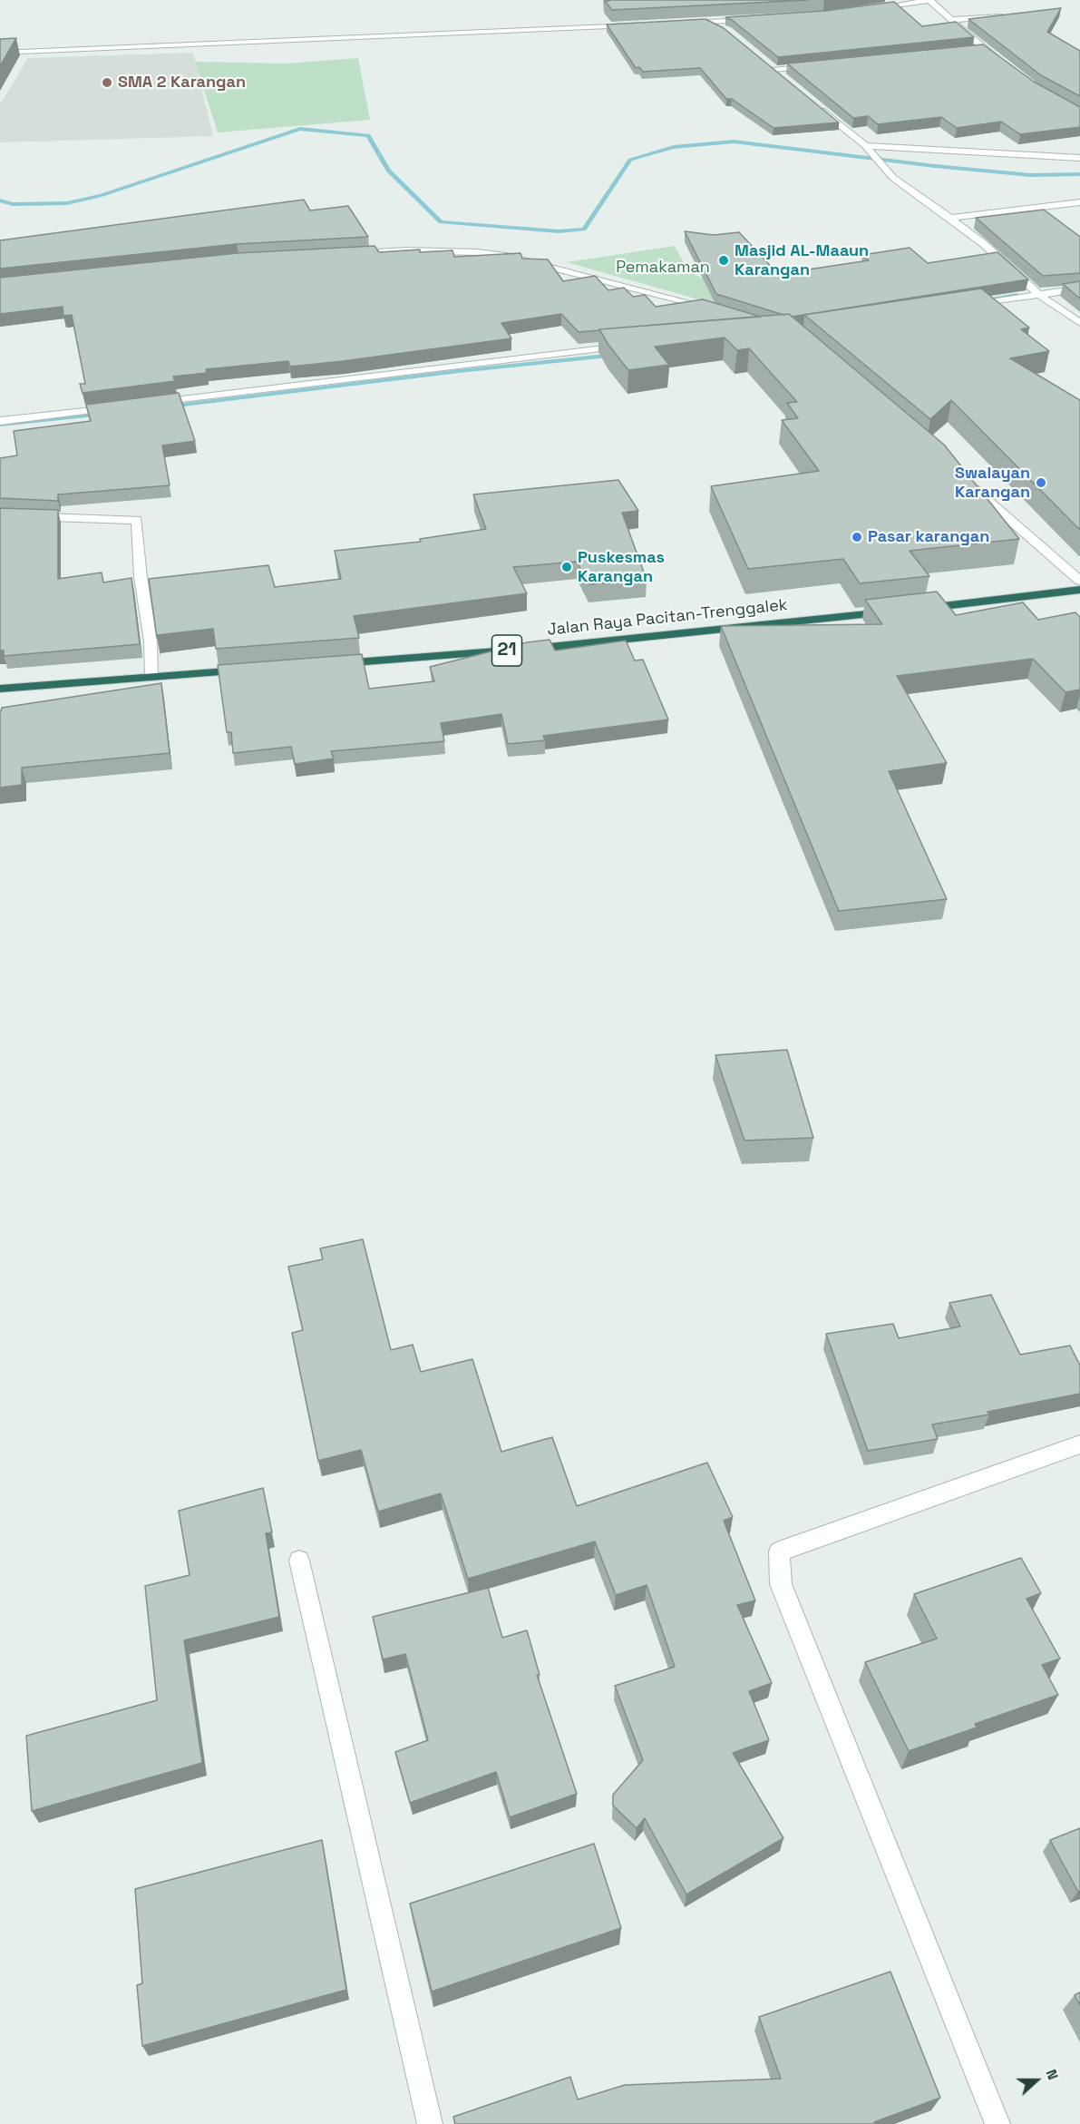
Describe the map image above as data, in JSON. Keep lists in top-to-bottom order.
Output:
{
  "streets": {
    "highway": ["Jalan Raya Pacitan-Trenggalek", "21"]
  },
  "parks": ["Pemakaman"],
  "places": [
    "SMA 2 Karangan",
    "Masjid AL-Maaun Karangan",
    "Swalayan Karangan",
    "Pasar karangan",
    "Puskesmas Karangan"
  ],
  "north": "right"
}
